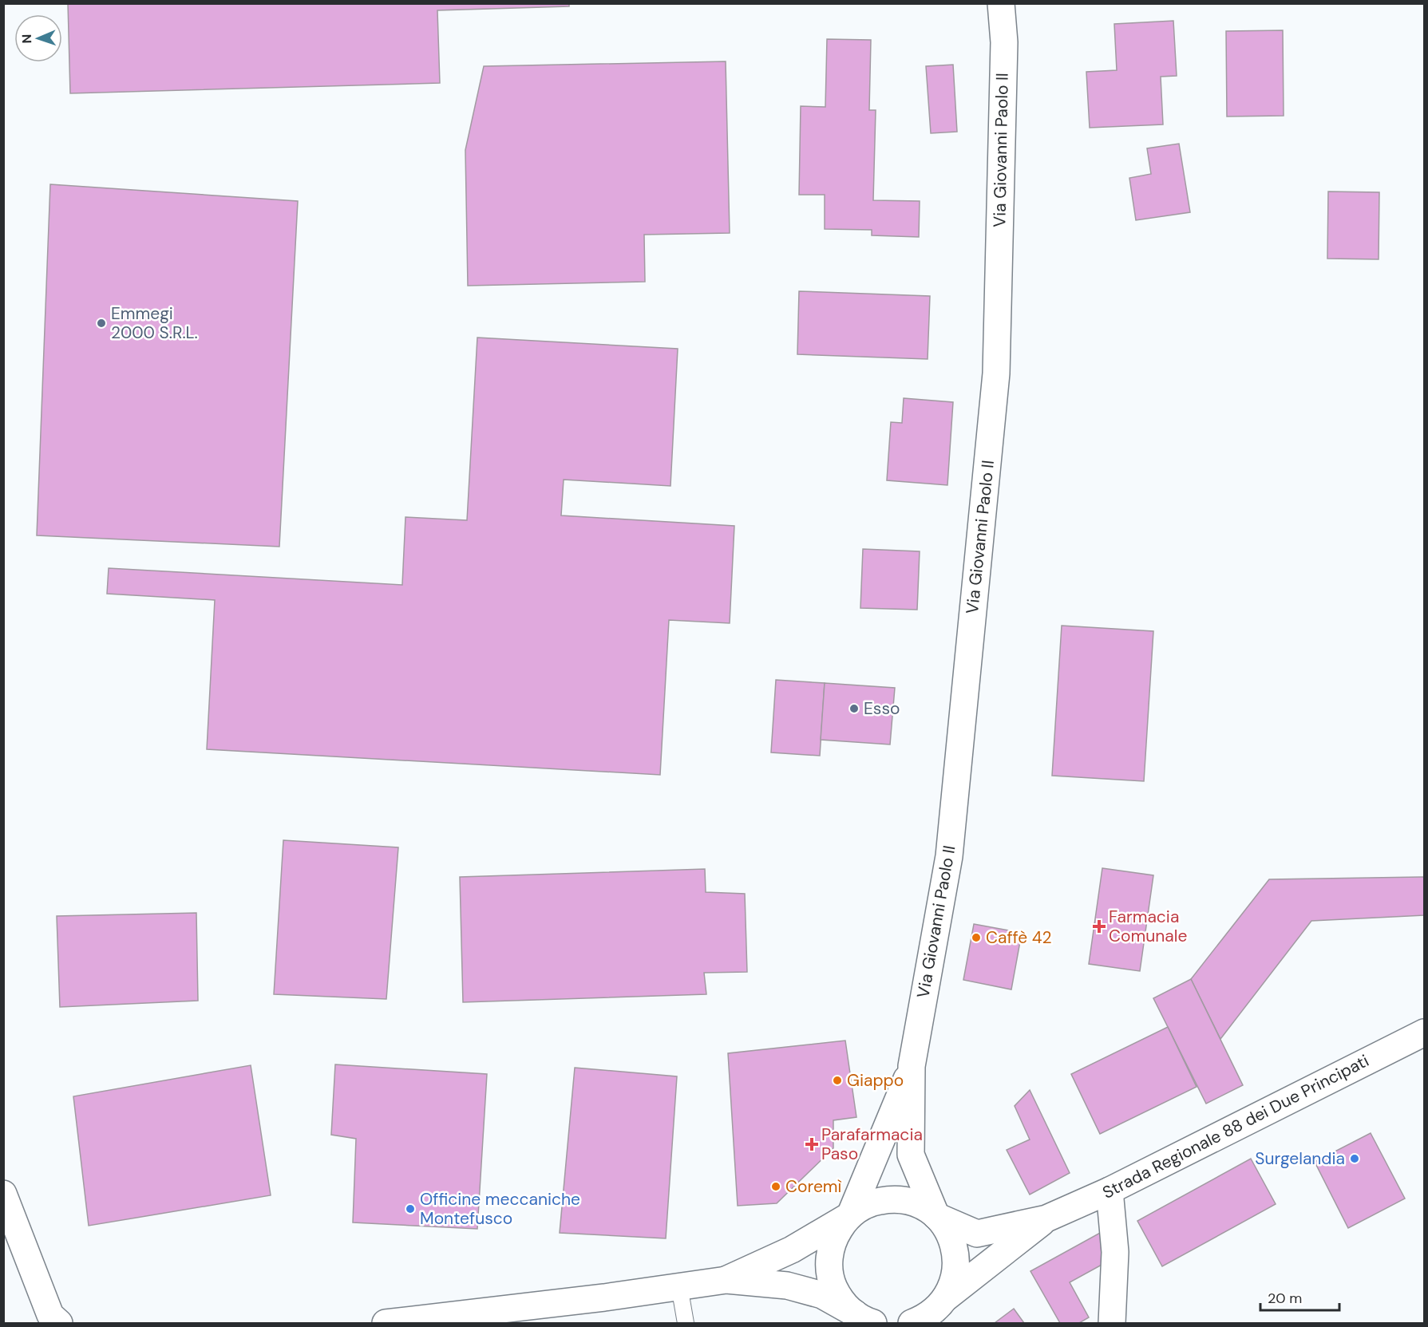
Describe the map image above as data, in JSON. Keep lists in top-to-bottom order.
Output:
{
  "streets": {
    "street": ["Via Giovanni Paolo II", "Strada Regionale 88 dei Due Principati"]
  },
  "places": {
    "other": [
      "Emmegi 2000 S.R.L.",
      "Esso",
      "Caffè 42",
      "Giappo",
      "Surgelandia",
      "Coremì",
      "Officine meccaniche Montefusco"
    ],
    "health": ["Farmacia Comunale", "Parafarmacia Paso"]
  },
  "scale_bar": "20 m",
  "north": "left"
}
